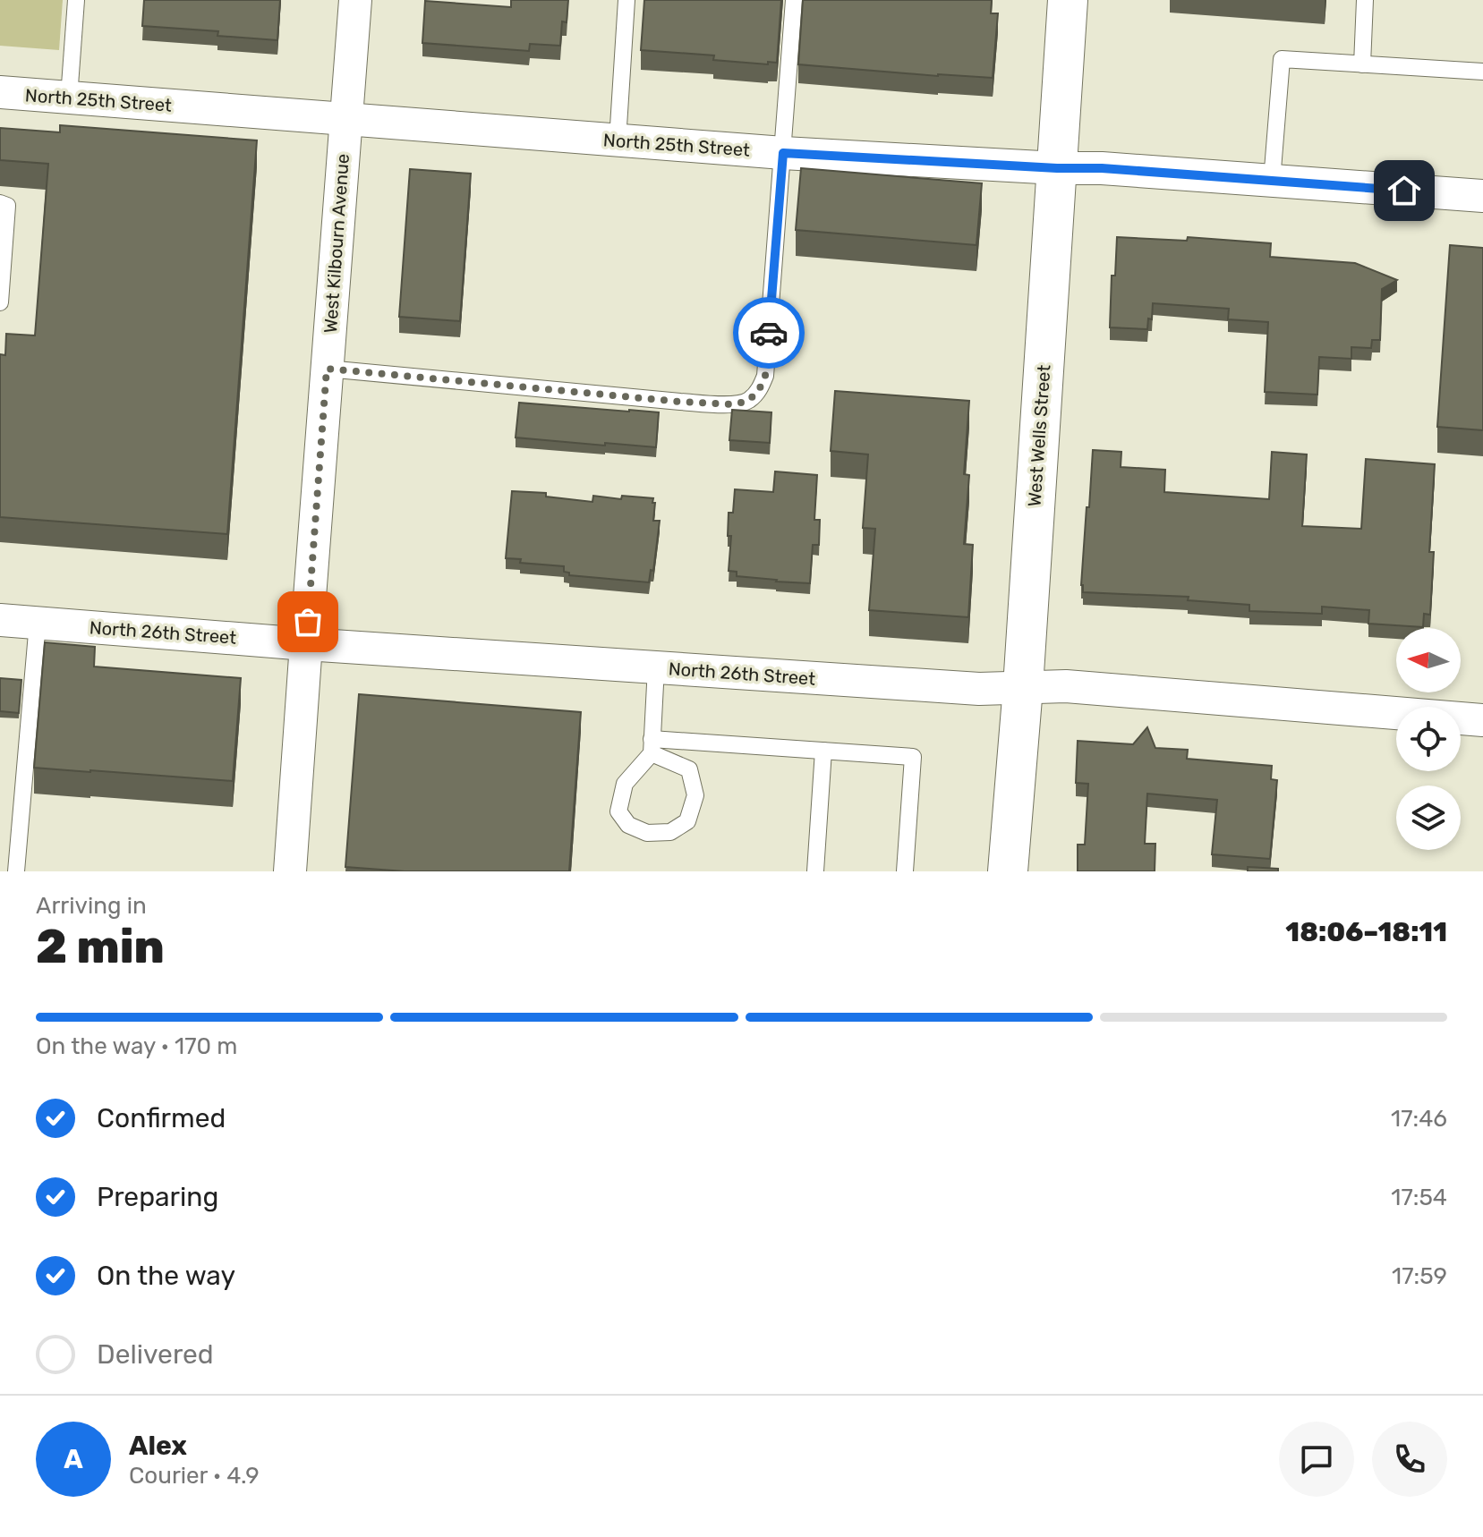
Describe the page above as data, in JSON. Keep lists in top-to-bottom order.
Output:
{
  "streets": {
    "street": [
      "North 25th Street",
      "West Kilbourn Avenue",
      "West Wells Street",
      "North 26th Street"
    ]
  },
  "crossings": [
    ["North 25th Street", "West Kilbourn Avenue"],
    ["North 25th Street", "West Wells Street"],
    ["West Kilbourn Avenue", "North 26th Street"],
    ["West Wells Street", "North 26th Street"]
  ],
  "north": "left",
  "page": {
    "heading": ["2 min", "Arriving in", "18:06–18:11"],
    "panel": ["Alex", "Courier · 4.9"],
    "bar": "On the way · 170 m",
    "list": [
      ["Confirmed", "17:46"],
      ["Preparing", "17:54"],
      ["On the way", "17:59"],
      "Delivered"
    ],
    "round": "A"
  }
}
